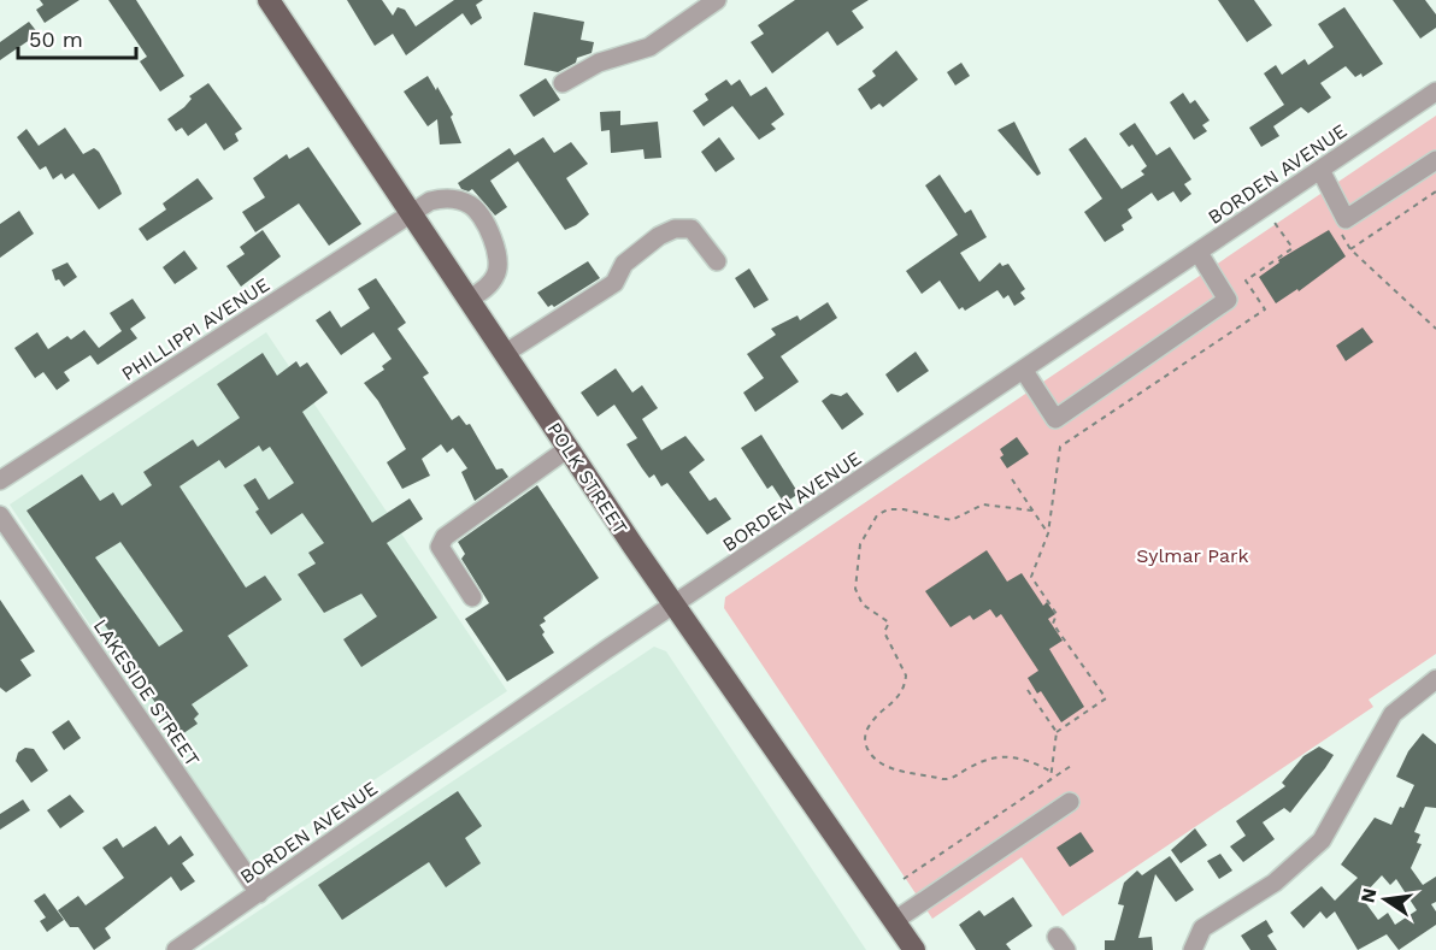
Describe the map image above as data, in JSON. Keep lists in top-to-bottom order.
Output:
{
  "streets": {
    "main road": ["POLK STREET"],
    "street": ["BORDEN AVENUE", "PHILLIPPI AVENUE", "LAKESIDE STREET"]
  },
  "crossings": [
    ["BORDEN AVENUE", "POLK STREET"],
    ["BORDEN AVENUE", "LAKESIDE STREET"],
    ["PHILLIPPI AVENUE", "POLK STREET"]
  ],
  "parks": ["Sylmar Park"],
  "scale_bar": "50 m",
  "north": "left"
}
